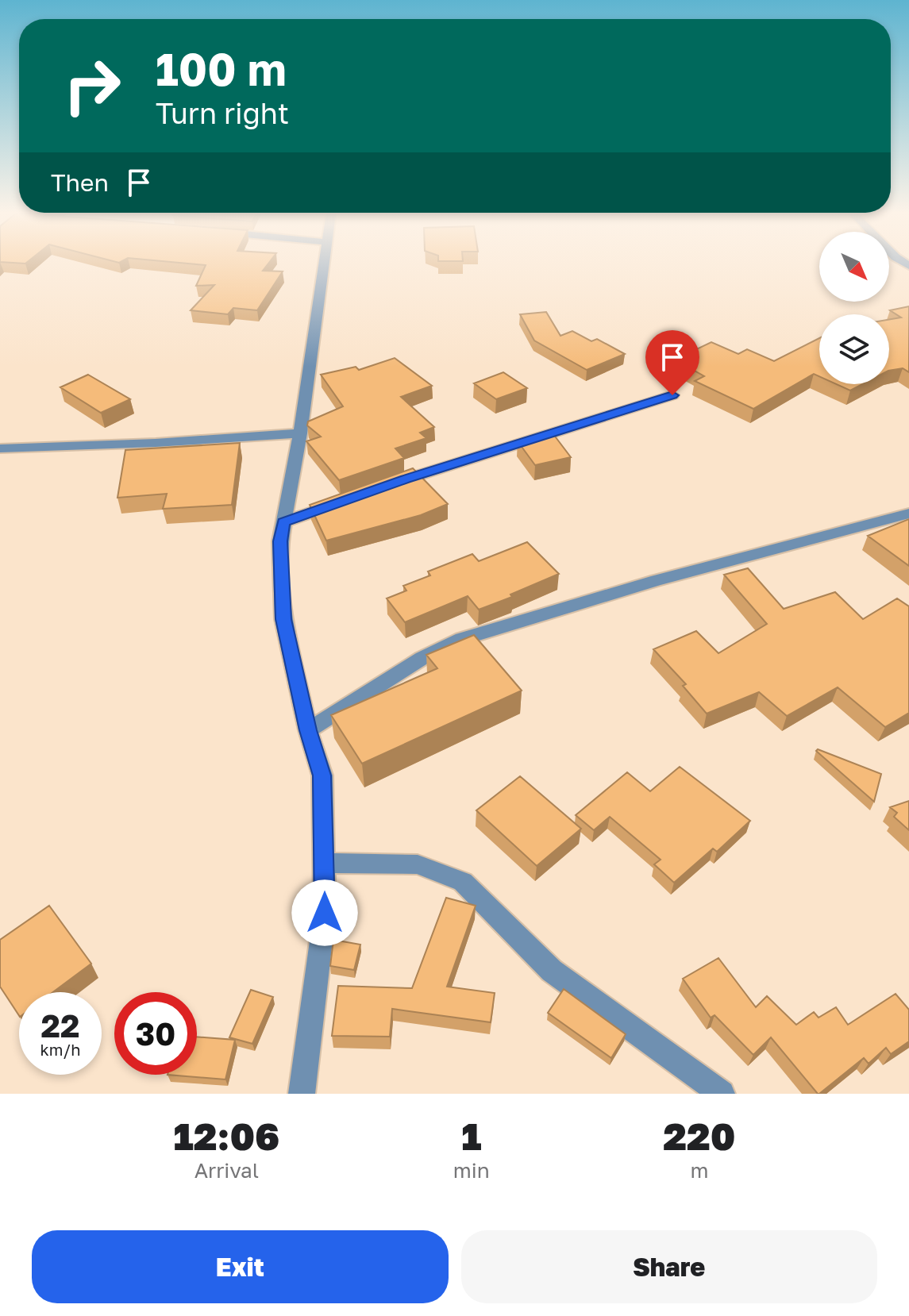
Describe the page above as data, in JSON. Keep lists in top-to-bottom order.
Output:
{
  "north": "bottom right",
  "page": {
    "turn": ["100 m", "Turn right"],
    "then": "Then",
    "speed": "22 km/h",
    "limit": "30",
    "eta": [
      "12:06",
      "Arrival",
      "1",
      "min",
      "220",
      "m"
    ],
    "buttons": ["Exit", "Share"]
  }
}
